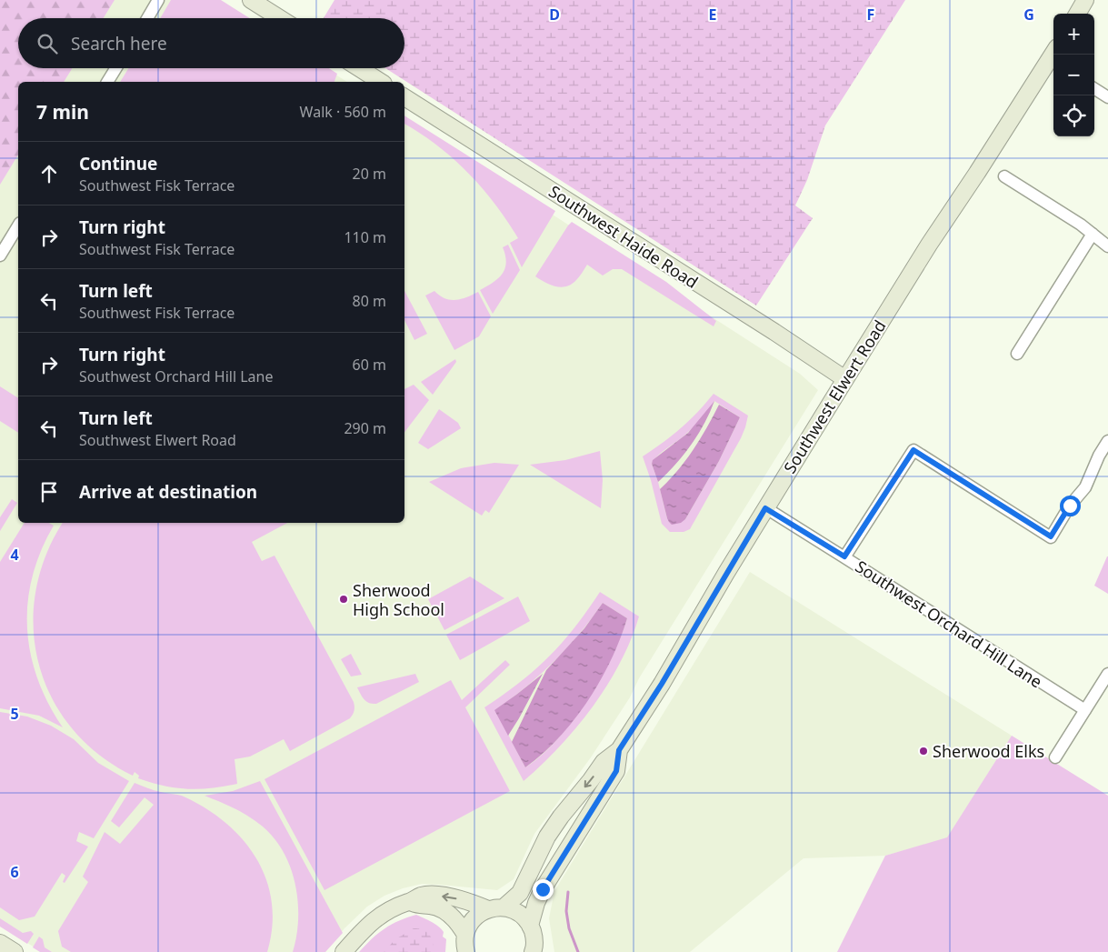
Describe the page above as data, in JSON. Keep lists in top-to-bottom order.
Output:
{
  "streets": {
    "main road": ["Southwest Haide Road", "Southwest Elwert Road"],
    "street": ["Southwest Orchard Hill Lane"]
  },
  "crossings": [
    ["Southwest Haide Road", "Southwest Elwert Road"],
    ["Southwest Elwert Road", "Southwest Orchard Hill Lane"]
  ],
  "places": ["Sherwood High School", "Sherwood Elks"],
  "page": {
    "map_buttons": ["+", "−"],
    "search": "Search here",
    "heading": ["7 min", "Walk · 560 m"],
    "list": [
      ["Continue", "Southwest Fisk Terrace", "20 m"],
      ["Turn right", "Southwest Fisk Terrace", "110 m"],
      ["Turn left", "Southwest Fisk Terrace", "80 m"],
      ["Turn right", "Southwest Orchard Hill Lane", "60 m"],
      ["Turn left", "Southwest Elwert Road", "290 m"],
      "Arrive at destination"
    ]
  },
  "grid": {
    "columns": [
      "D",
      "E",
      "F",
      "G"
    ],
    "rows": ["4", "5", "6"]
  }
}
